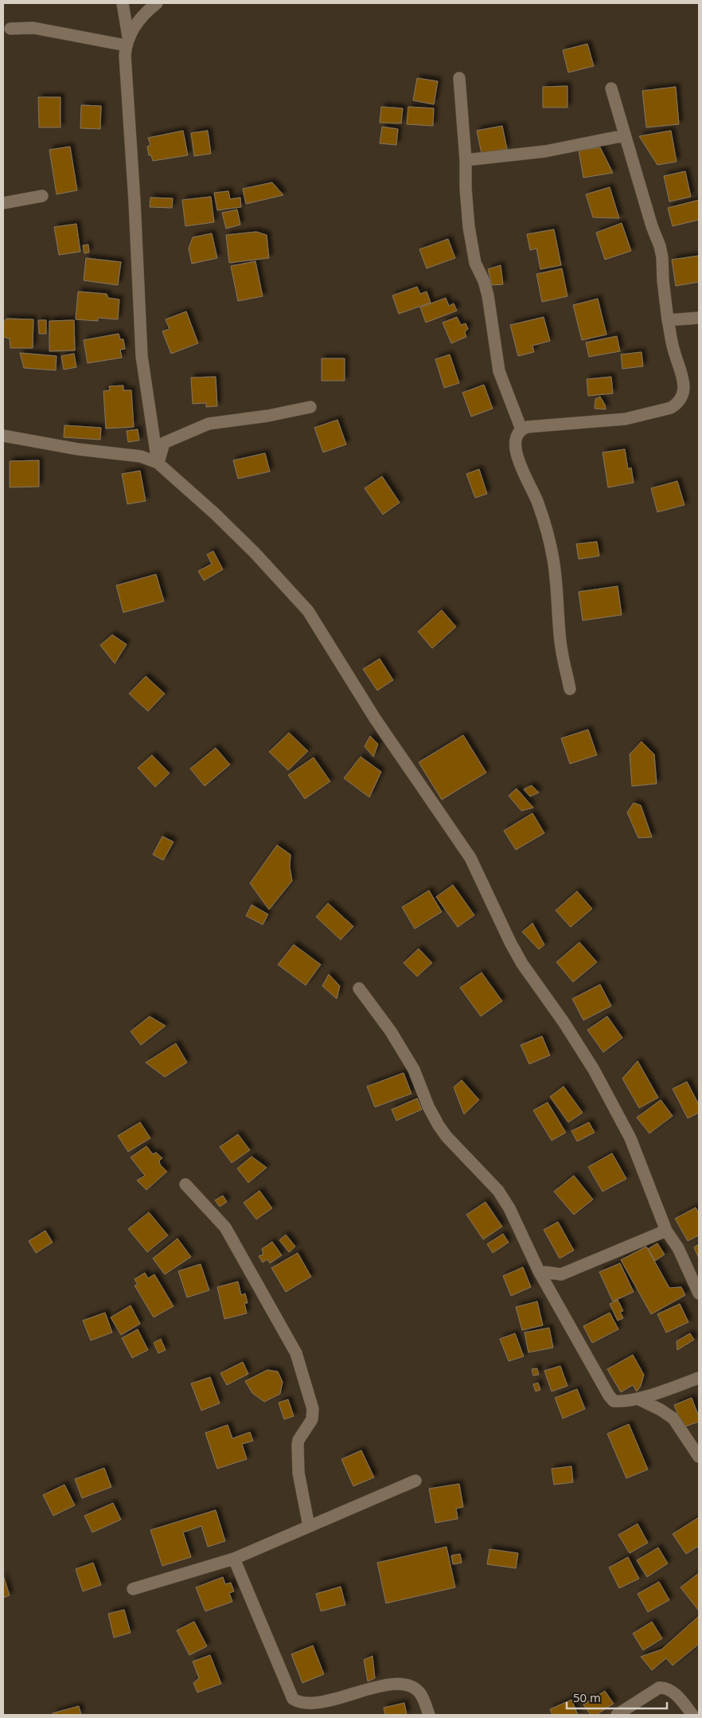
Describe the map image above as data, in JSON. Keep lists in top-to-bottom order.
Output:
{
  "scale_bar": "50 m"
}
